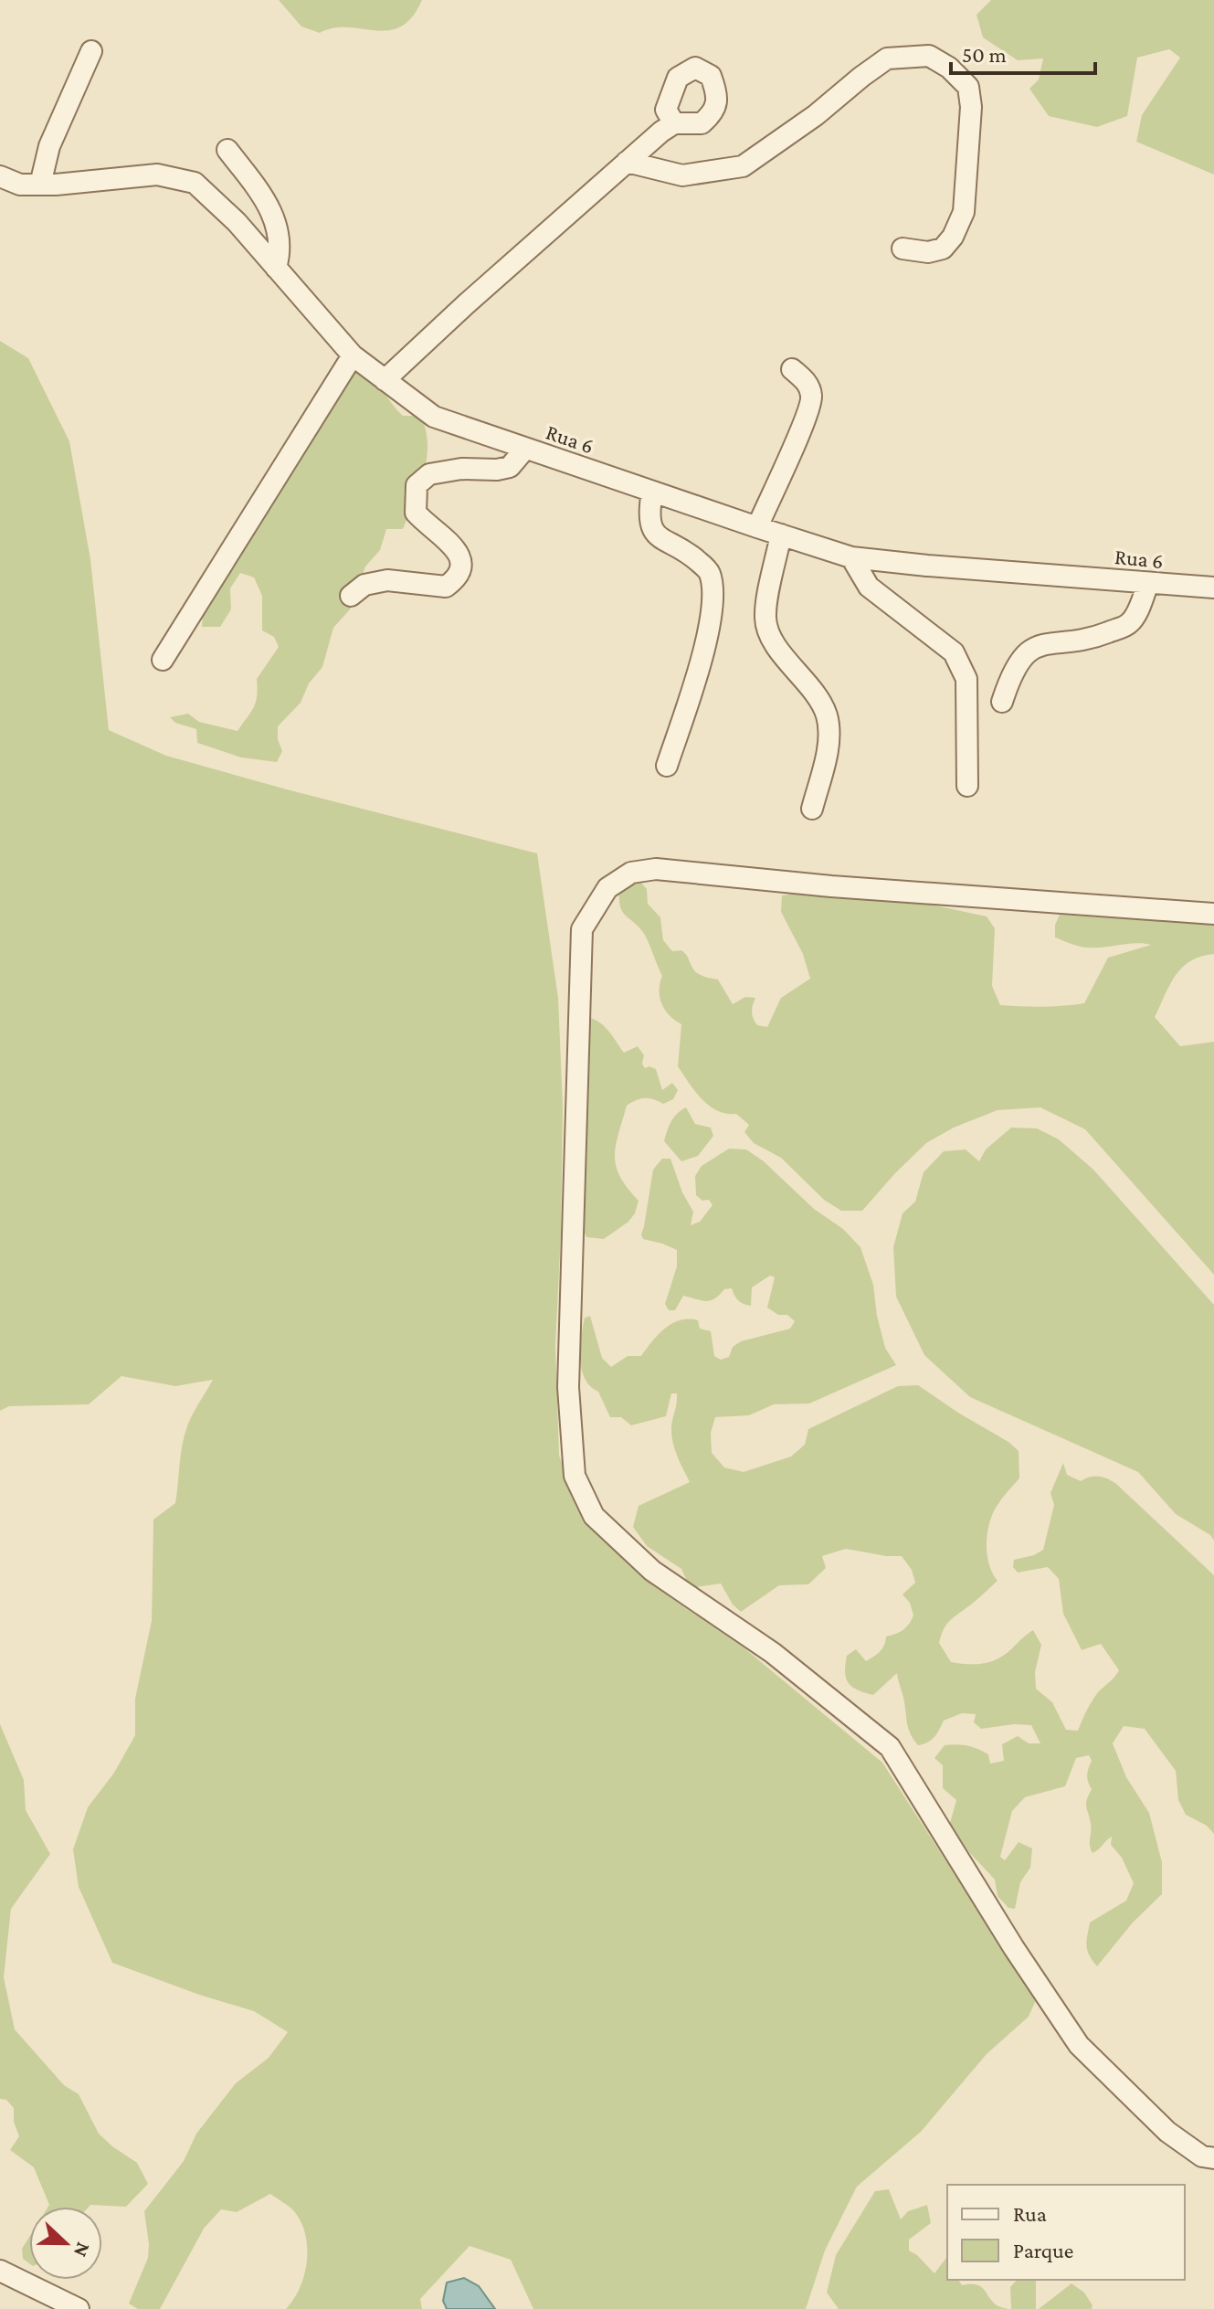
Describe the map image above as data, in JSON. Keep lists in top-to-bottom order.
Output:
{
  "streets": {
    "street": ["Rua 6"]
  },
  "legend": ["Rua", "Parque"],
  "scale_bar": "50 m",
  "north": "right"
}
